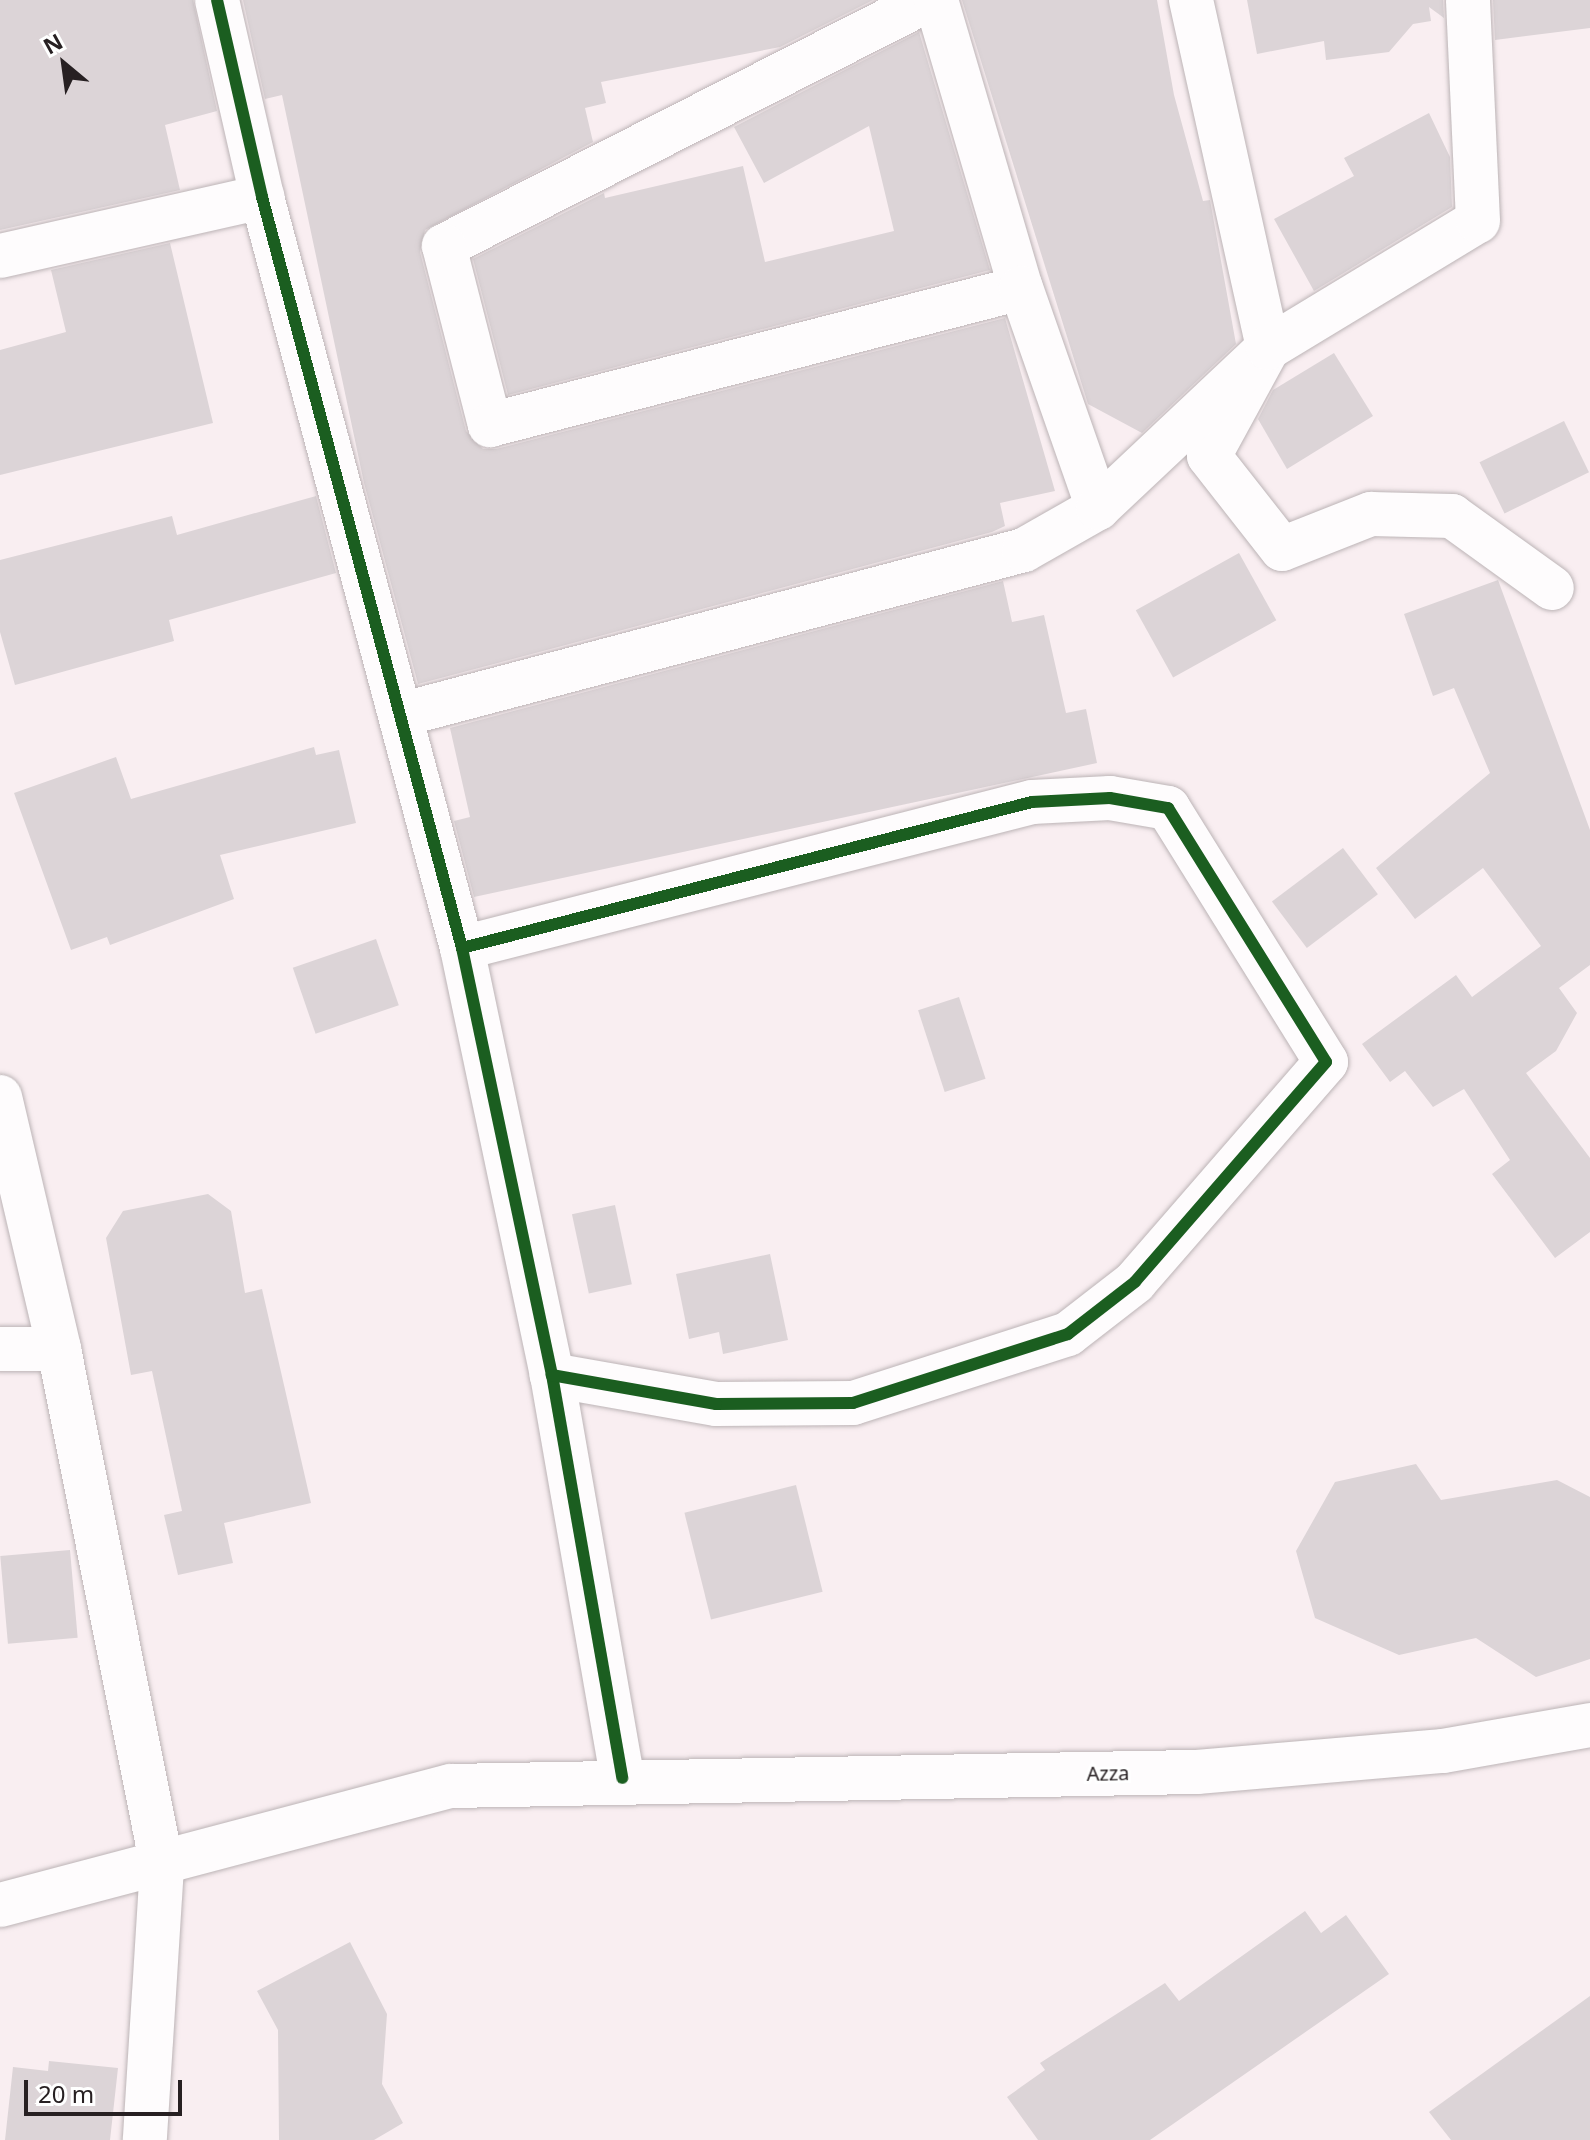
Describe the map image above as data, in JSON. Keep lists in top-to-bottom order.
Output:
{
  "streets": {
    "street": ["Azza"]
  },
  "scale_bar": "20 m",
  "north": "top left"
}
